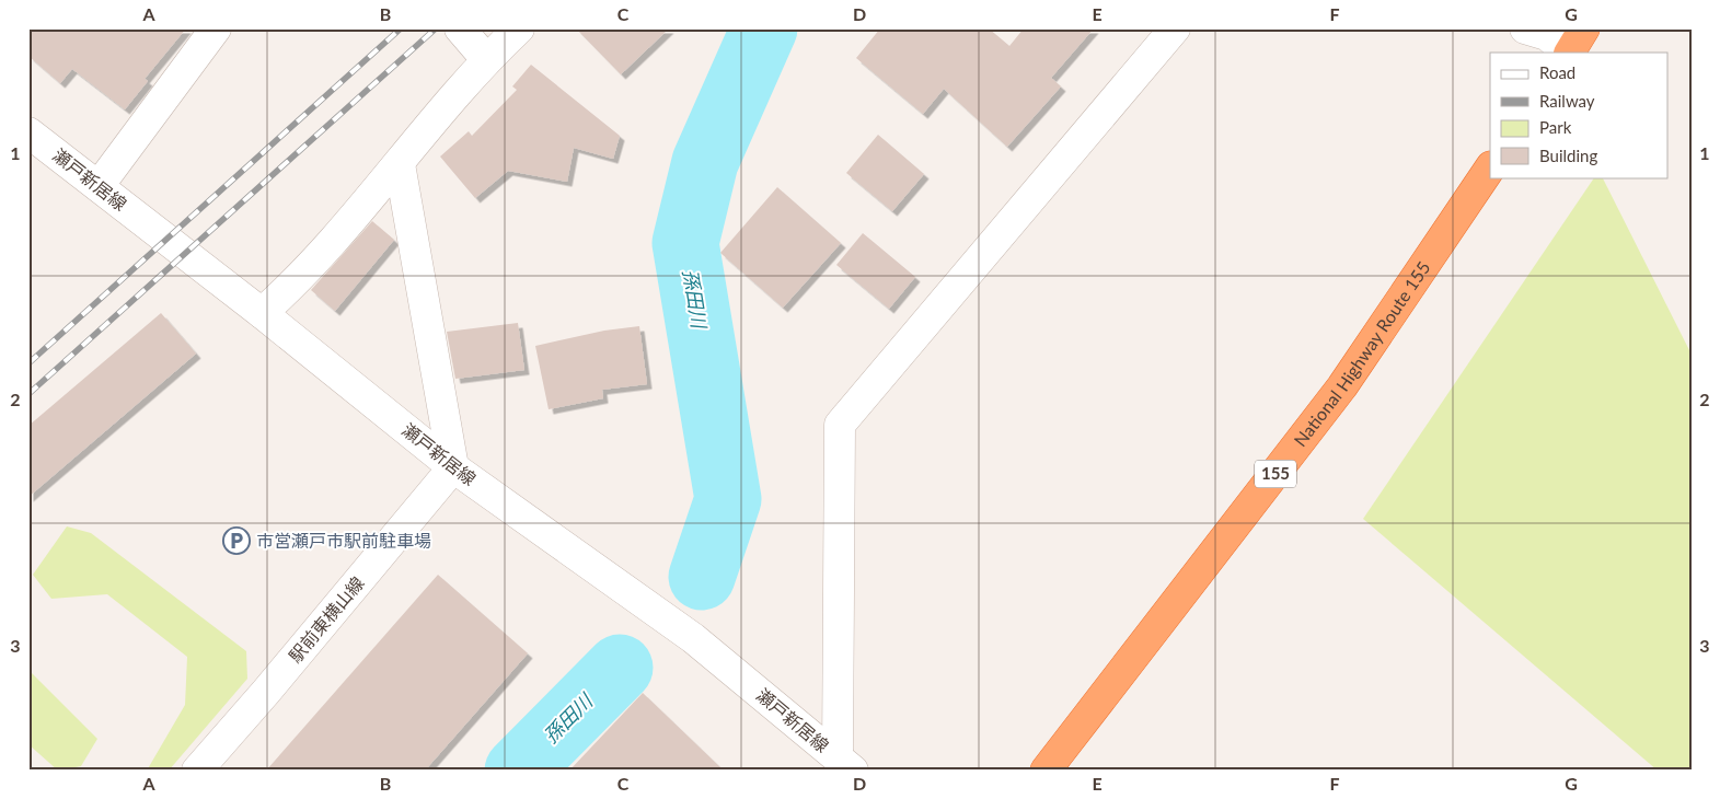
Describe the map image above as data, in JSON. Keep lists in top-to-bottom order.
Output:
{
  "streets": {
    "highway": ["National Highway Route 155", "155"],
    "street": ["瀬戸新居線", "駅前東横山線"]
  },
  "crossings": [
    ["瀬戸新居線", "駅前東横山線"]
  ],
  "water": ["孫田川"],
  "places": {
    "parking": ["市営瀬戸市駅前駐車場"]
  },
  "legend": [
    "Road",
    "Railway",
    "Park",
    "Building"
  ],
  "grid": {
    "columns": [
      "A",
      "B",
      "C",
      "D",
      "E",
      "F",
      "G"
    ],
    "rows": ["1", "2", "3"]
  }
}
